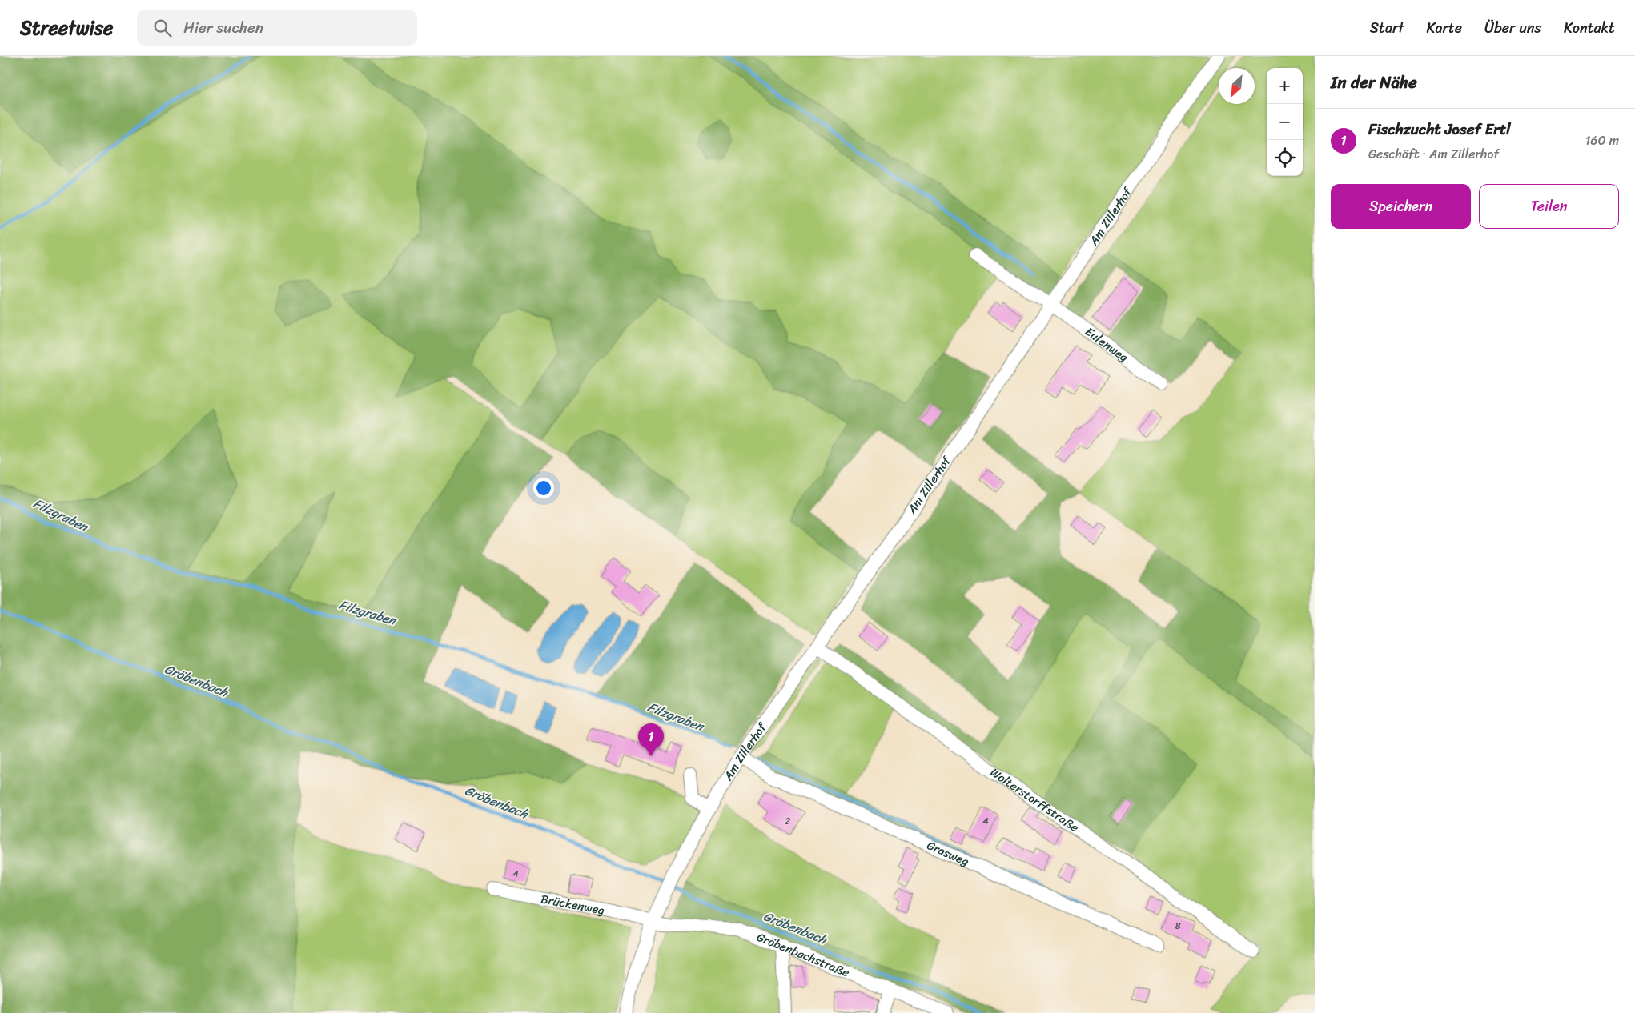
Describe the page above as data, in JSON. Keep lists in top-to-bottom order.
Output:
{
  "streets": {
    "street": [
      "Am Zillerhof",
      "Eulenweg",
      "Wolterstorffstraße",
      "Grasweg",
      "Brückenweg",
      "Gröbenbachstraße"
    ]
  },
  "crossings": [
    ["Am Zillerhof", "Eulenweg"],
    ["Am Zillerhof", "Wolterstorffstraße"],
    ["Am Zillerhof", "Grasweg"],
    ["Am Zillerhof", "Brückenweg"],
    ["Am Zillerhof", "Gröbenbachstraße"],
    ["Brückenweg", "Gröbenbachstraße"]
  ],
  "water": ["Filzgraben", "Gröbenbach"],
  "house_numbers": [
    "2",
    "4",
    "4",
    "8"
  ],
  "north": "bottom left",
  "page": {
    "header": "Streetwise",
    "search": "Hier suchen",
    "nav": [
      "Start",
      "Karte",
      "Über uns",
      "Kontakt"
    ],
    "heading": "In der Nähe",
    "map_buttons": ["+", "−"],
    "list": [
      {
        "mark": "1",
        "name": "Fischzucht Josef Ertl",
        "note": "Geschäft · Am Zillerhof",
        "value": "160 m"
      }
    ],
    "buttons": ["Speichern", "Teilen"],
    "pins": "1"
  }
}
